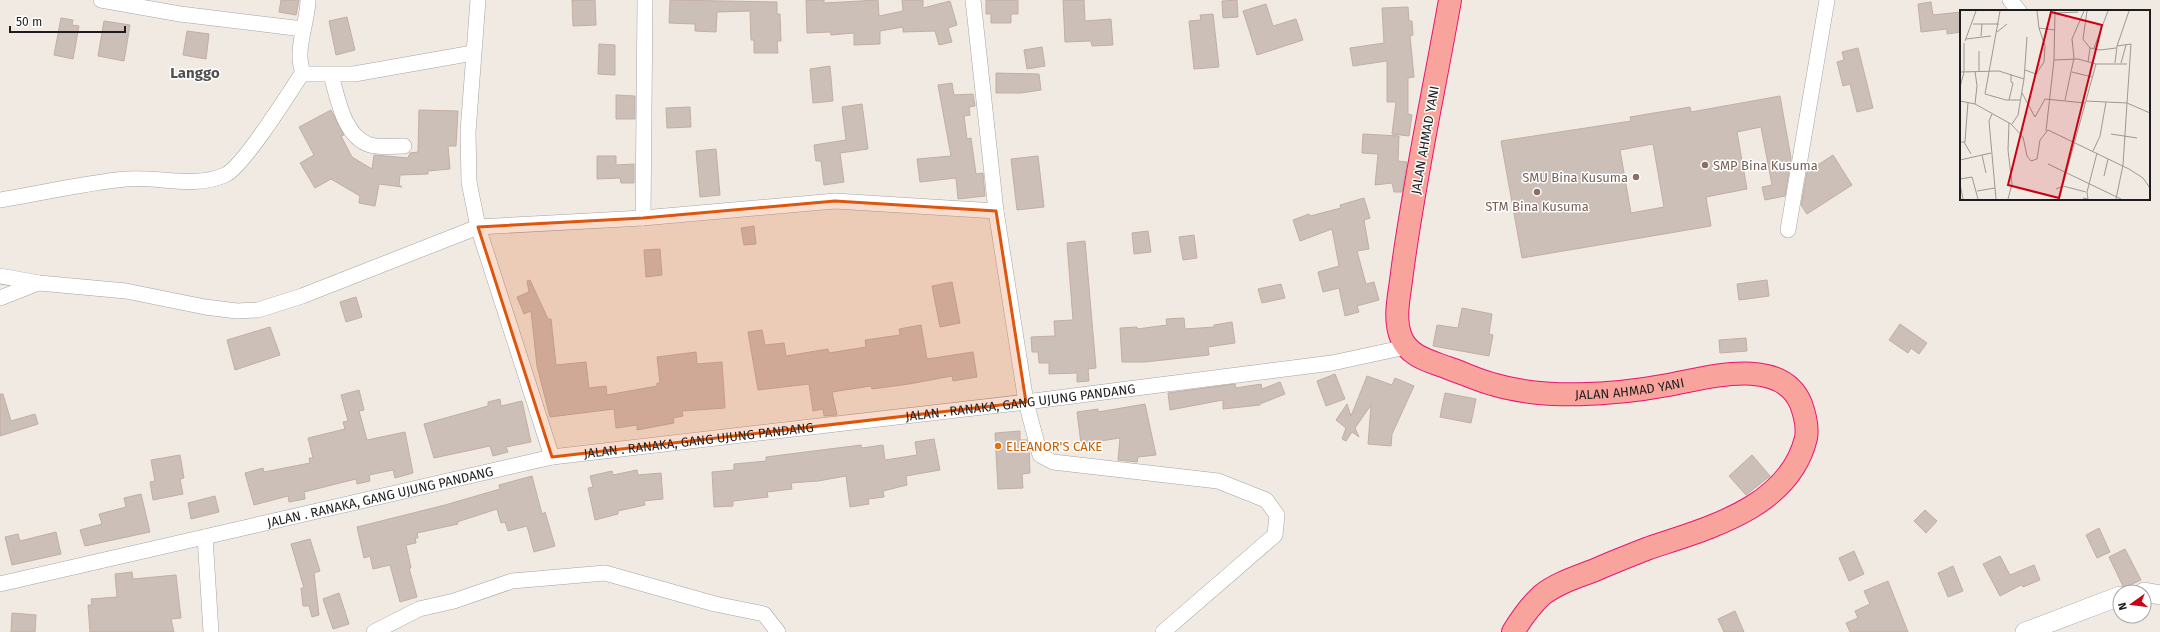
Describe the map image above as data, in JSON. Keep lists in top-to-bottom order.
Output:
{
  "streets": {
    "highway": ["JALAN AHMAD YANI"],
    "street": ["JALAN . RANAKA, GANG UJUNG PANDANG"]
  },
  "crossings": [
    ["JALAN AHMAD YANI", "JALAN . RANAKA, GANG UJUNG PANDANG"]
  ],
  "districts": ["Langgo"],
  "places": [
    "SMP Bina Kusuma",
    "SMU Bina Kusuma",
    "STM Bina Kusuma",
    "ELEANOR'S CAKE"
  ],
  "scale_bar": "50 m",
  "north": "left"
}
